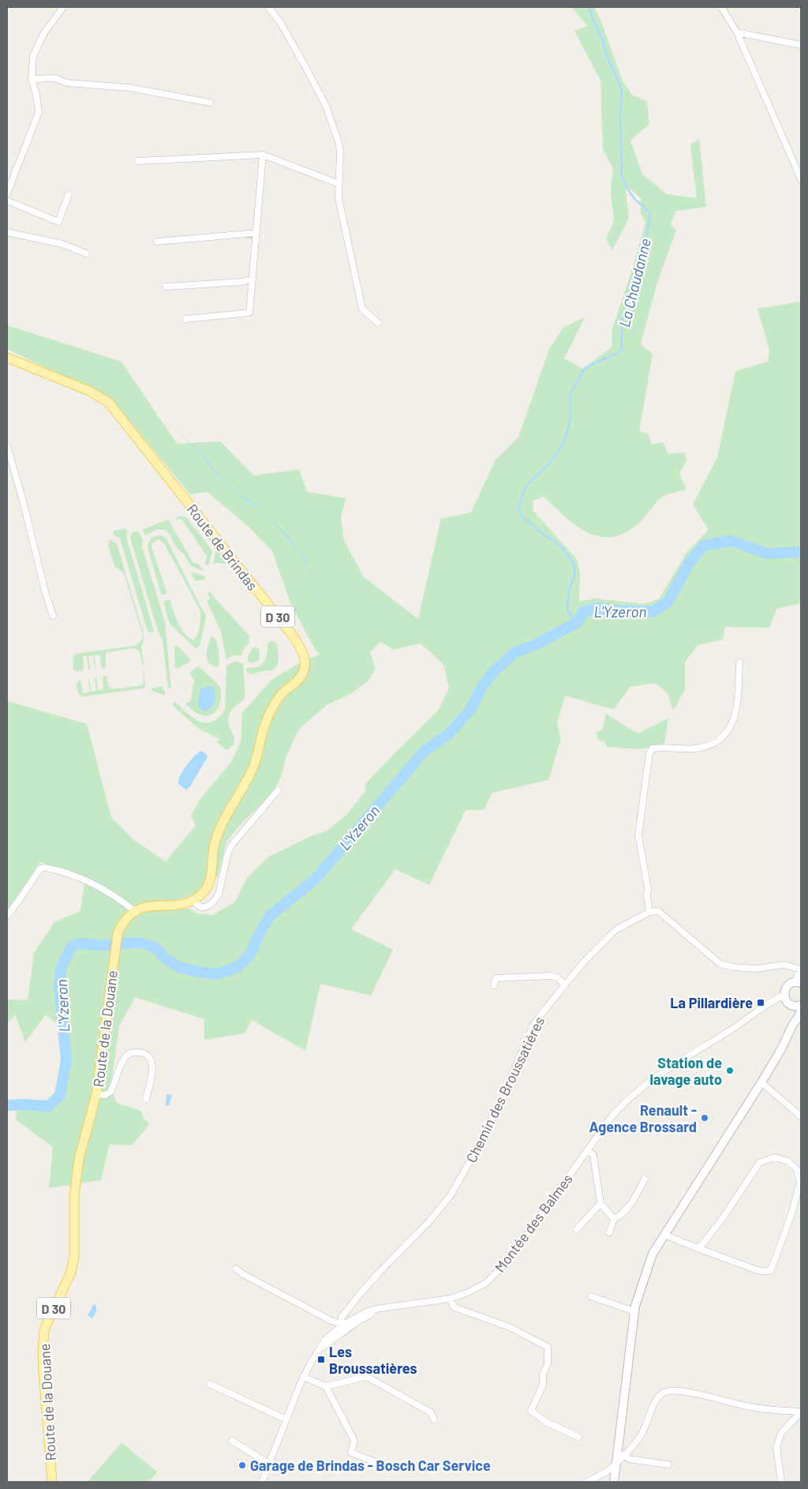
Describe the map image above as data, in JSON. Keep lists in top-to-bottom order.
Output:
{
  "streets": {
    "main road": ["Route de Brindas", "D 30", "Route de la Douane"],
    "street": ["Chemin des Broussatiéres", "Montée des Balmes"]
  },
  "crossings": [
    ["Chemin des Broussatiéres", "Montée des Balmes"]
  ],
  "water": ["La Chaudanne", "L'Yzeron"],
  "places": {
    "transit": ["La Pillardière", "Les Broussatières"],
    "other": ["Station de lavage auto", "Renault - Agence Brossard", "Garage de Brindas - Bosch Car Service"]
  }
}
